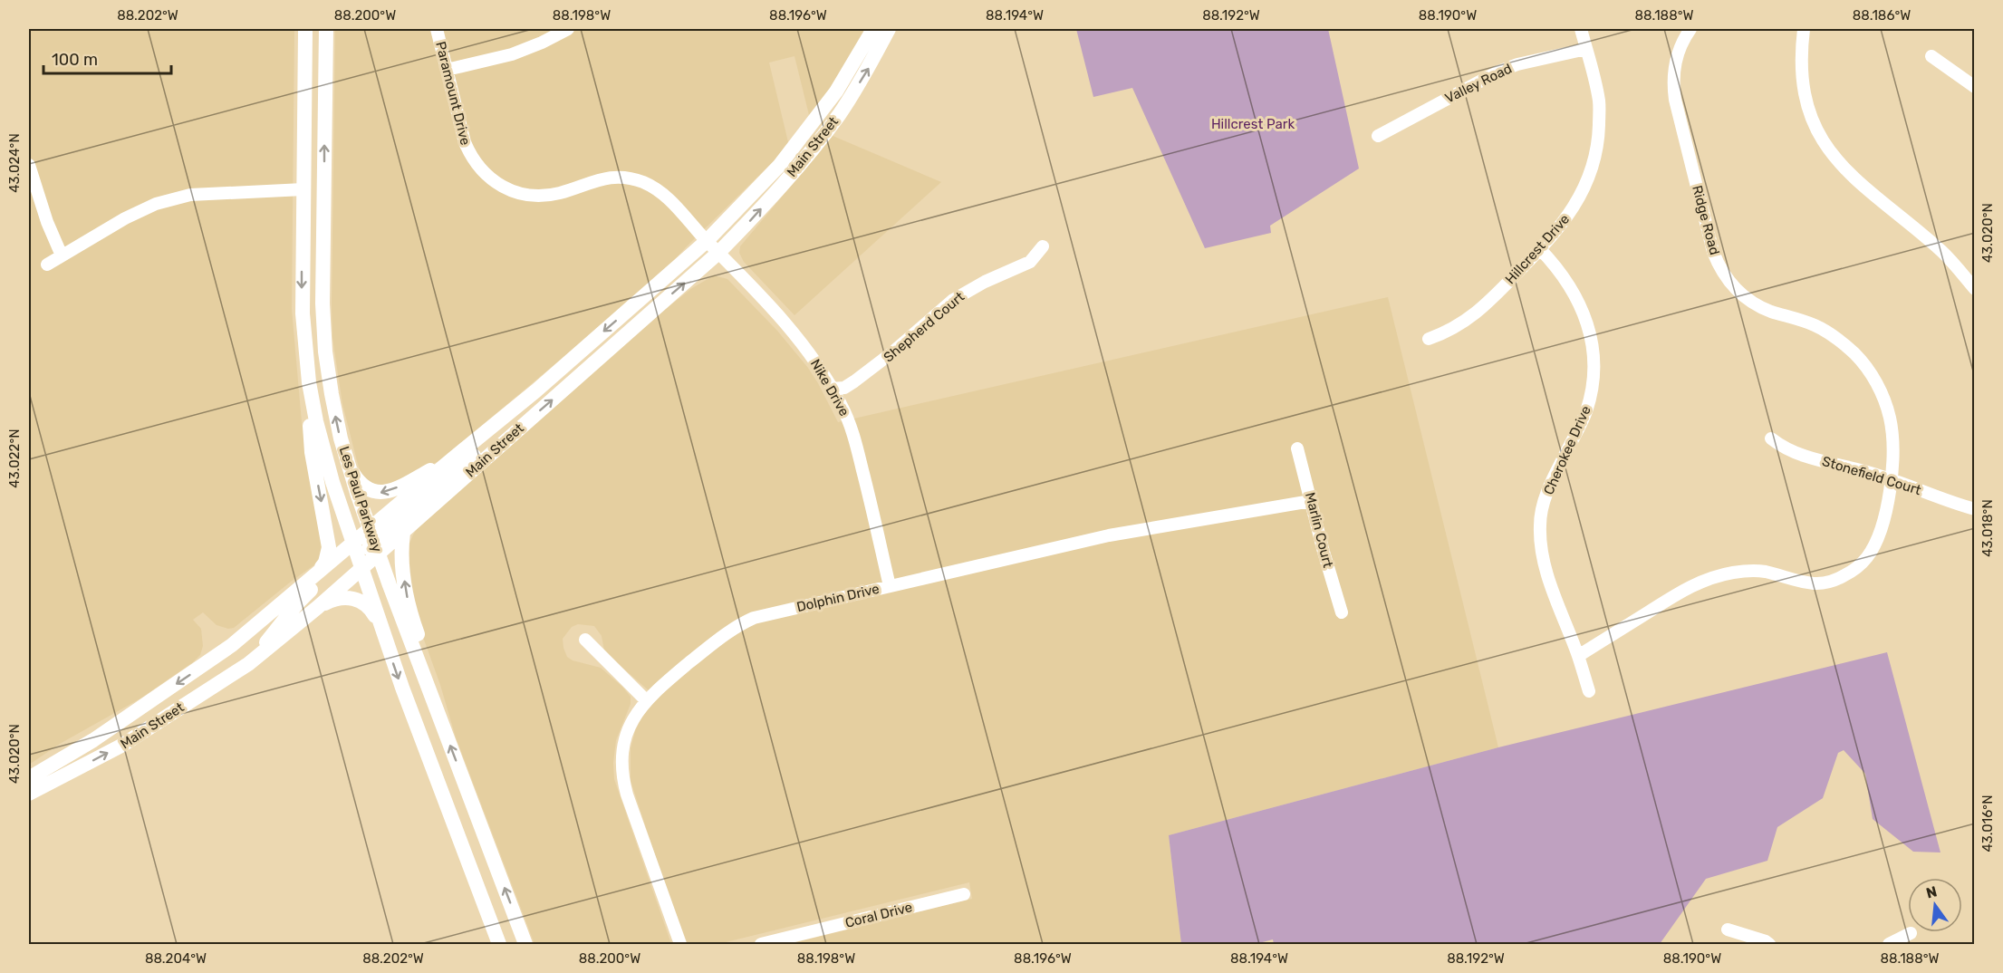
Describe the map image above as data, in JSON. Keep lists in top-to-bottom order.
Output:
{
  "streets": {
    "main road": ["Main Street", "Les Paul Parkway"],
    "street": [
      "Valley Road",
      "Paramount Drive",
      "Ridge Road",
      "Hillcrest Drive",
      "Shepherd Court",
      "Nike Drive",
      "Cherokee Drive",
      "Stonefield Court",
      "Marlin Court",
      "Dolphin Drive",
      "Coral Drive"
    ]
  },
  "crossings": [
    ["Valley Road", "Hillcrest Drive"],
    ["Paramount Drive", "Main Street"],
    ["Paramount Drive", "Nike Drive"],
    ["Main Street", "Nike Drive"],
    ["Main Street", "Les Paul Parkway"],
    ["Ridge Road", "Cherokee Drive"],
    ["Ridge Road", "Stonefield Court"],
    ["Hillcrest Drive", "Cherokee Drive"],
    ["Shepherd Court", "Nike Drive"],
    ["Nike Drive", "Dolphin Drive"],
    ["Marlin Court", "Dolphin Drive"]
  ],
  "parks": ["Hillcrest Park"],
  "scale_bar": "100 m",
  "north": "top",
  "coordinates": [
    "88.202°W",
    "88.200°W",
    "88.198°W",
    "88.196°W",
    "88.194°W",
    "88.192°W",
    "88.190°W",
    "88.188°W",
    "88.186°W",
    "43.024°N",
    "43.020°N",
    "43.022°N",
    "43.018°N",
    "43.016°N",
    "88.204°W"
  ]
}
